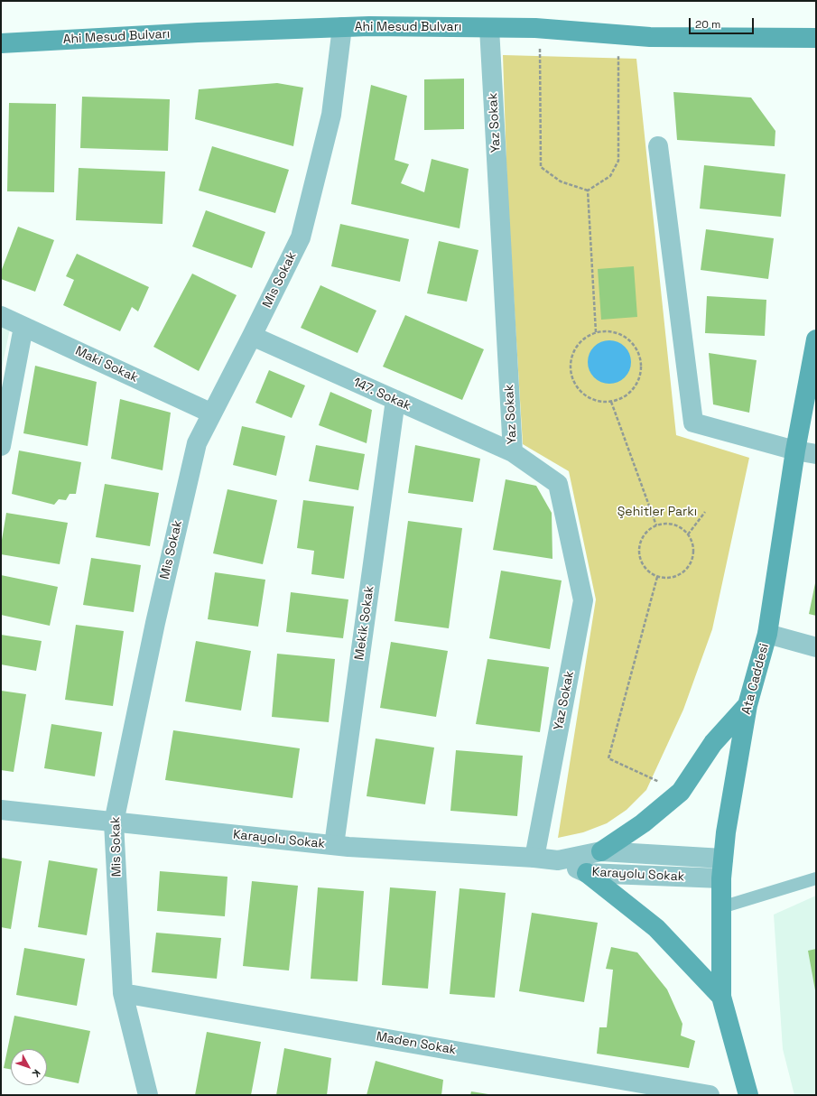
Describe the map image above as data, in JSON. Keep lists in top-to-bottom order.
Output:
{
  "streets": {
    "main road": ["Ahi Mesud Bulvarı", "Ata Caddesi"],
    "street": [
      "Yaz Sokak",
      "Mis Sokak",
      "Maki Sokak",
      "147. Sokak",
      "Mekik Sokak",
      "Karayolu Sokak",
      "Maden Sokak"
    ]
  },
  "crossings": [
    ["Ahi Mesud Bulvarı", "Yaz Sokak"],
    ["Ahi Mesud Bulvarı", "Mis Sokak"],
    ["Yaz Sokak", "147. Sokak"],
    ["Yaz Sokak", "Karayolu Sokak"],
    ["Mis Sokak", "Maki Sokak"],
    ["Mis Sokak", "147. Sokak"],
    ["Mis Sokak", "Karayolu Sokak"],
    ["Mis Sokak", "Maden Sokak"],
    ["147. Sokak", "Mekik Sokak"],
    ["Mekik Sokak", "Karayolu Sokak"],
    ["Ata Caddesi", "Karayolu Sokak"]
  ],
  "parks": ["Şehitler Parkı"],
  "scale_bar": "20 m",
  "north": "bottom right"
}
